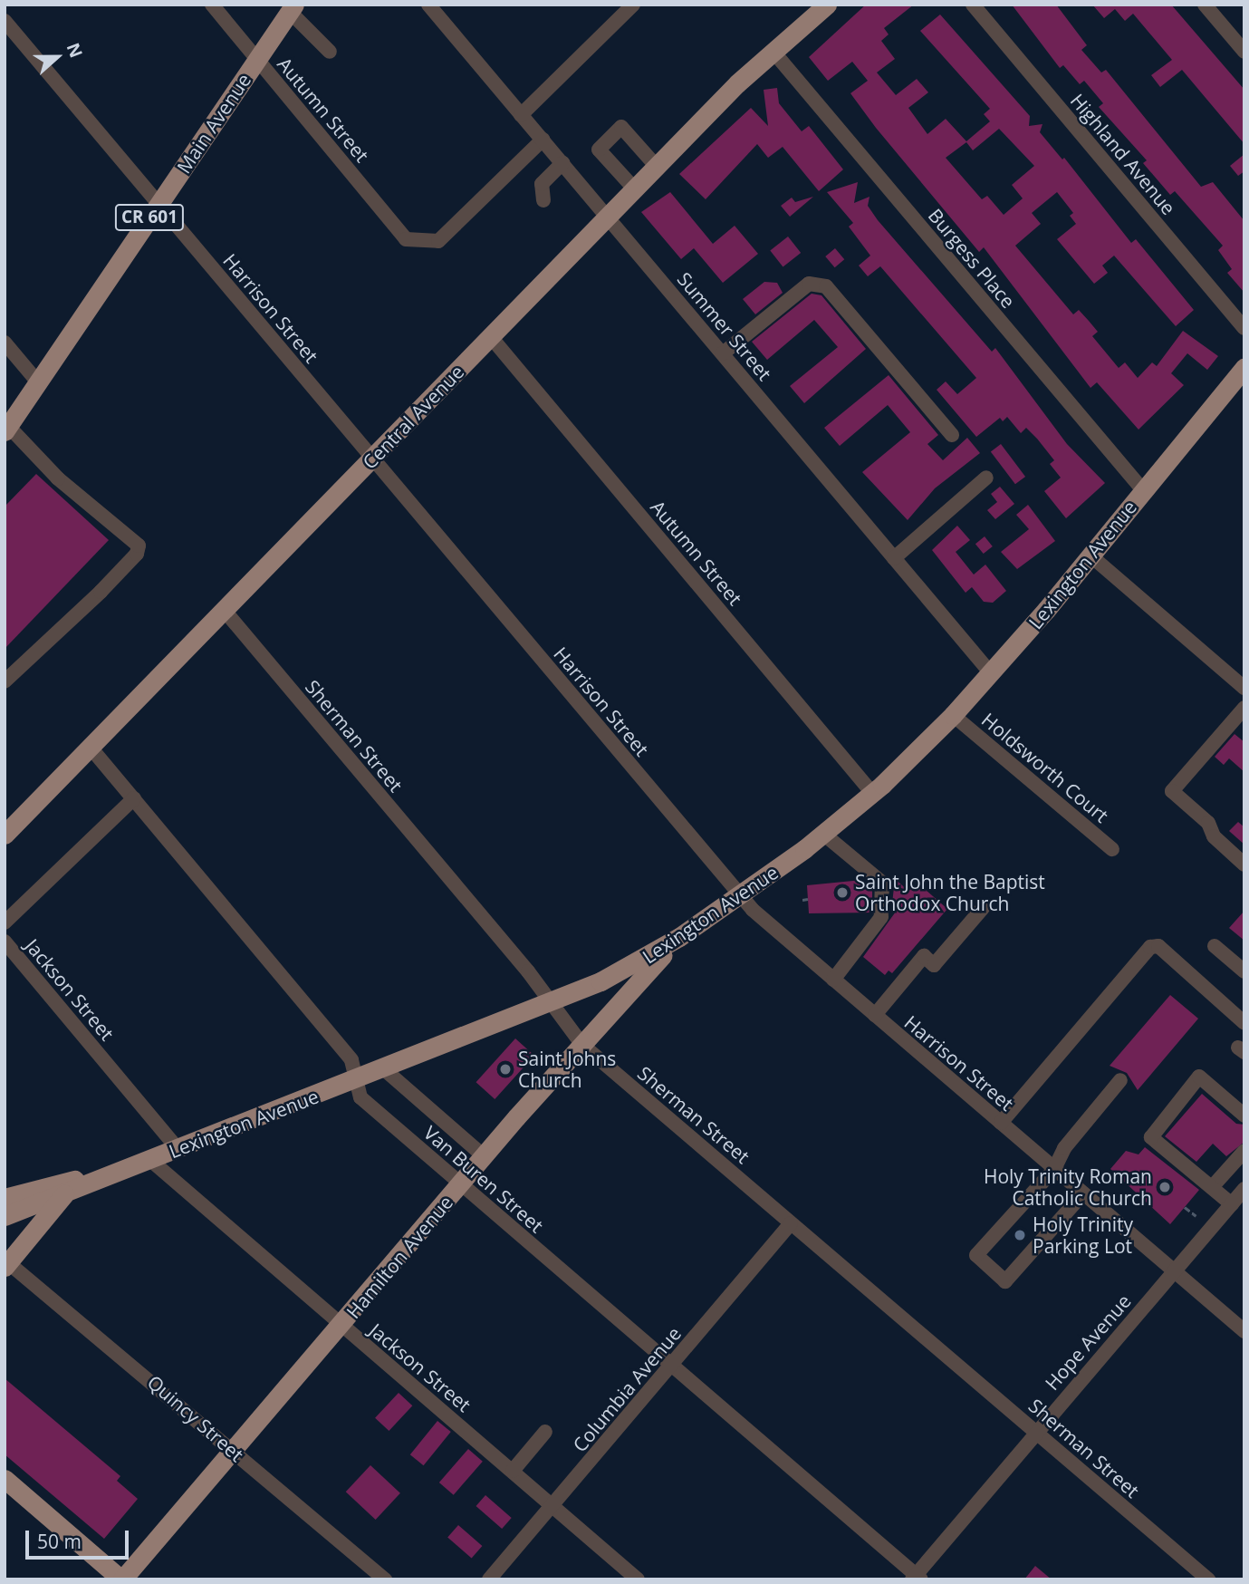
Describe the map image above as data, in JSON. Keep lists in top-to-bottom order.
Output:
{
  "streets": {
    "main road": [
      "Main Avenue",
      "CR 601",
      "Central Avenue",
      "Lexington Avenue",
      "Hamilton Avenue"
    ],
    "street": [
      "Autumn Street",
      "Highland Avenue",
      "Burgess Place",
      "Harrison Street",
      "Summer Street",
      "Sherman Street",
      "Holdsworth Court",
      "Jackson Street",
      "Van Buren Street",
      "Hope Avenue",
      "Columbia Avenue",
      "Quincy Street"
    ]
  },
  "crossings": [
    ["Autumn Street", "Main Avenue"],
    ["Autumn Street", "Summer Street"],
    ["Autumn Street", "Central Avenue"],
    ["Autumn Street", "Lexington Avenue"],
    ["Main Avenue", "Harrison Street"],
    ["Burgess Place", "Central Avenue"],
    ["Burgess Place", "Lexington Avenue"],
    ["Harrison Street", "Central Avenue"],
    ["Harrison Street", "Lexington Avenue"],
    ["Harrison Street", "Hope Avenue"],
    ["Summer Street", "Central Avenue"],
    ["Summer Street", "Lexington Avenue"],
    ["Central Avenue", "Sherman Street"],
    ["Central Avenue", "Van Buren Street"],
    ["Lexington Avenue", "Sherman Street"],
    ["Lexington Avenue", "Holdsworth Court"],
    ["Lexington Avenue", "Jackson Street"],
    ["Lexington Avenue", "Van Buren Street"],
    ["Lexington Avenue", "Hamilton Avenue"],
    ["Sherman Street", "Hamilton Avenue"],
    ["Sherman Street", "Hope Avenue"],
    ["Sherman Street", "Columbia Avenue"],
    ["Jackson Street", "Hamilton Avenue"],
    ["Jackson Street", "Columbia Avenue"],
    ["Van Buren Street", "Hamilton Avenue"],
    ["Van Buren Street", "Hope Avenue"],
    ["Van Buren Street", "Columbia Avenue"],
    ["Hamilton Avenue", "Quincy Street"]
  ],
  "places": [
    "Saint John the Baptist Orthodox Church",
    "Saint Johns Church",
    "Holy Trinity Roman Catholic Church",
    "Holy Trinity Parking Lot"
  ],
  "scale_bar": "50 m",
  "north": "right"
}
